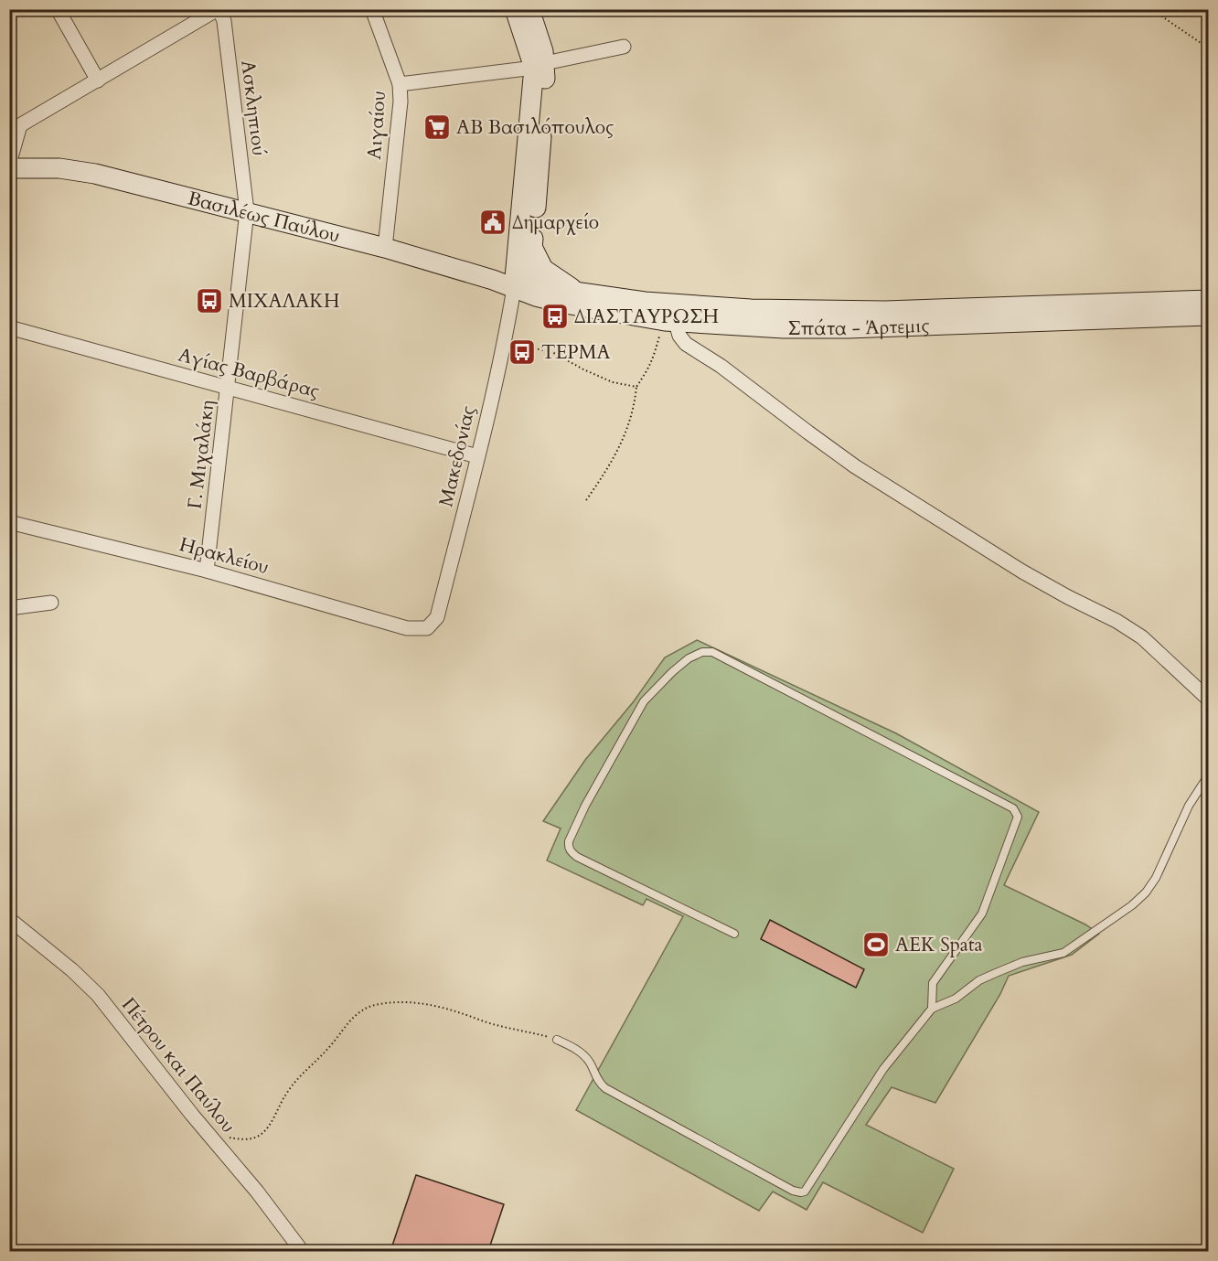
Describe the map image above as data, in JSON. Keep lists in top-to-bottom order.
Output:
{
  "streets": {
    "main road": ["Βασιλέως Παύλου", "Σπάτα - Άρτεμις"],
    "street": [
      "Ασκληπιού",
      "Αιγαίου",
      "Αγίας Βαρβάρας",
      "Γ. Μιχαλάκη",
      "Μακεδονίας",
      "Ηρακλείου",
      "Πέτρου και Παύλου"
    ]
  },
  "crossings": [
    ["Ασκληπιού", "Βασιλέως Παύλου"],
    ["Ασκληπιού", "Γ. Μιχαλάκη"],
    ["Αιγαίου", "Βασιλέως Παύλου"],
    ["Βασιλέως Παύλου", "Σπάτα - Άρτεμις"],
    ["Βασιλέως Παύλου", "Γ. Μιχαλάκη"],
    ["Βασιλέως Παύλου", "Μακεδονίας"],
    ["Σπάτα - Άρτεμις", "Μακεδονίας"],
    ["Αγίας Βαρβάρας", "Γ. Μιχαλάκη"],
    ["Αγίας Βαρβάρας", "Μακεδονίας"],
    ["Γ. Μιχαλάκη", "Ηρακλείου"],
    ["Μακεδονίας", "Ηρακλείου"]
  ],
  "places": {
    "supermarket": ["ΑΒ Βασιλόπουλος"],
    "public building": ["Δημαρχείο"],
    "bus stop": ["ΜΙΧΑΛΑΚΗ", "ΔΙΑΣΤΑΥΡΩΣΗ", "ΤΕΡΜΑ"],
    "sports": ["AEK Spata"]
  }
}
